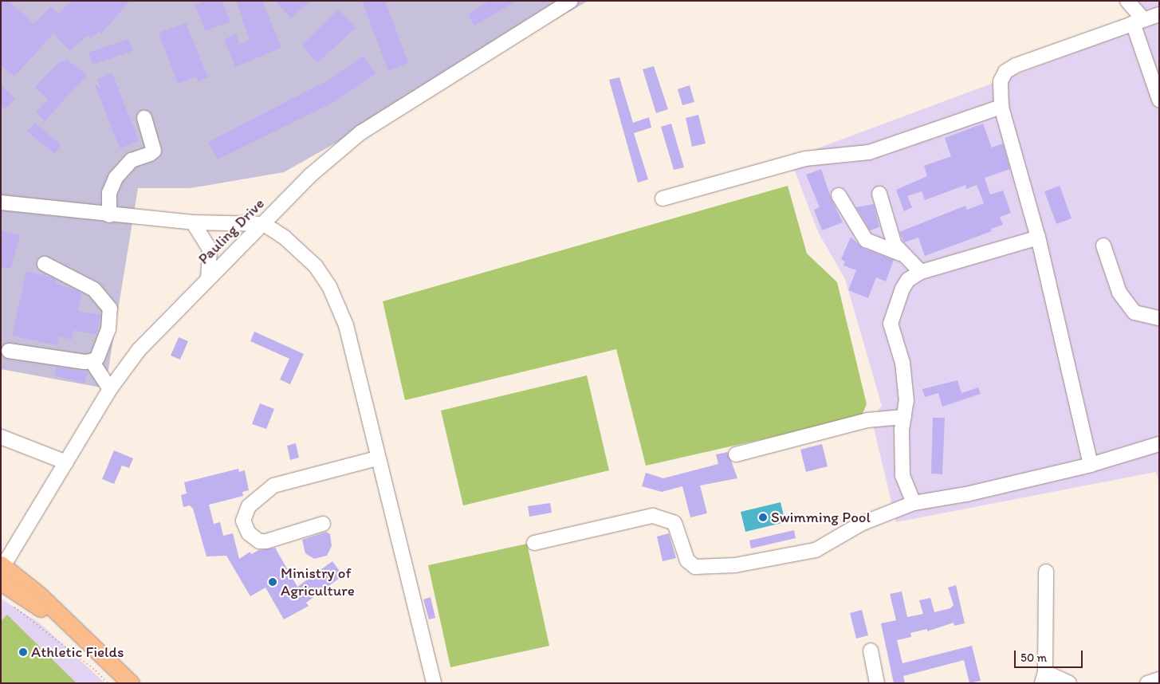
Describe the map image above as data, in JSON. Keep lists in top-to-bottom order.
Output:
{
  "streets": {
    "street": ["Pauling Drive"]
  },
  "places": ["Swimming Pool", "Ministry of Agriculture", "Athletic Fields"],
  "scale_bar": "50 m"
}
